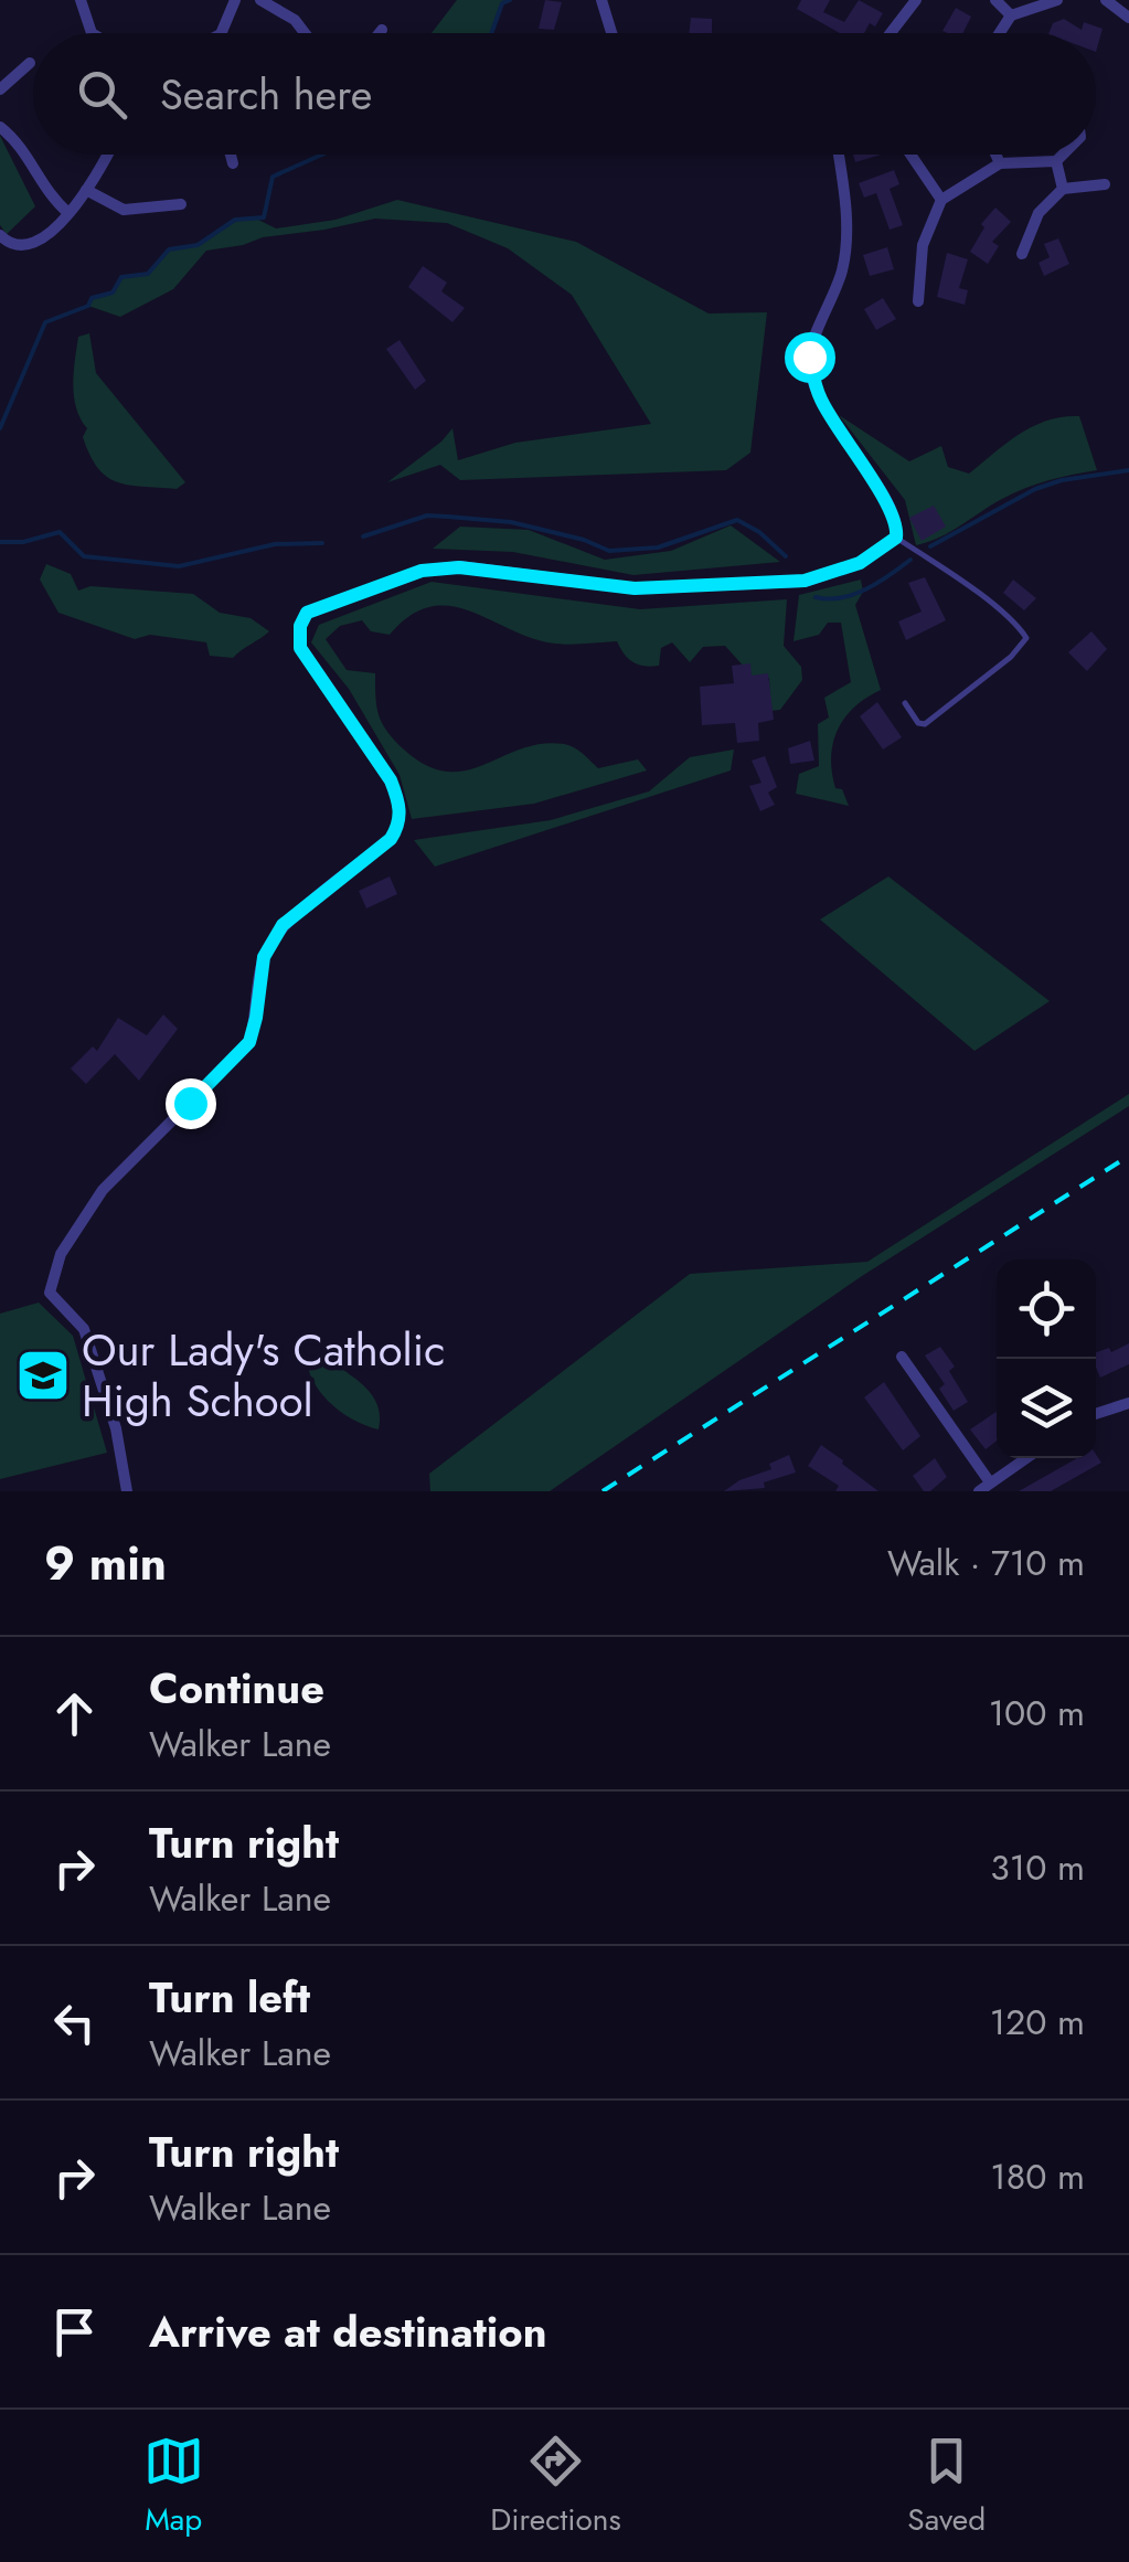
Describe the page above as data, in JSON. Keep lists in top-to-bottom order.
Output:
{
  "places": {
    "school or university": ["Our Lady's Catholic High School"]
  },
  "page": {
    "search": "Search here",
    "heading": ["9 min", "Walk · 710 m"],
    "list": [
      ["Continue", "Walker Lane", "100 m"],
      ["Turn right", "Walker Lane", "310 m"],
      ["Turn left", "Walker Lane", "120 m"],
      ["Turn right", "Walker Lane", "180 m"],
      "Arrive at destination"
    ],
    "nav": ["Map", "Directions", "Saved"]
  }
}
